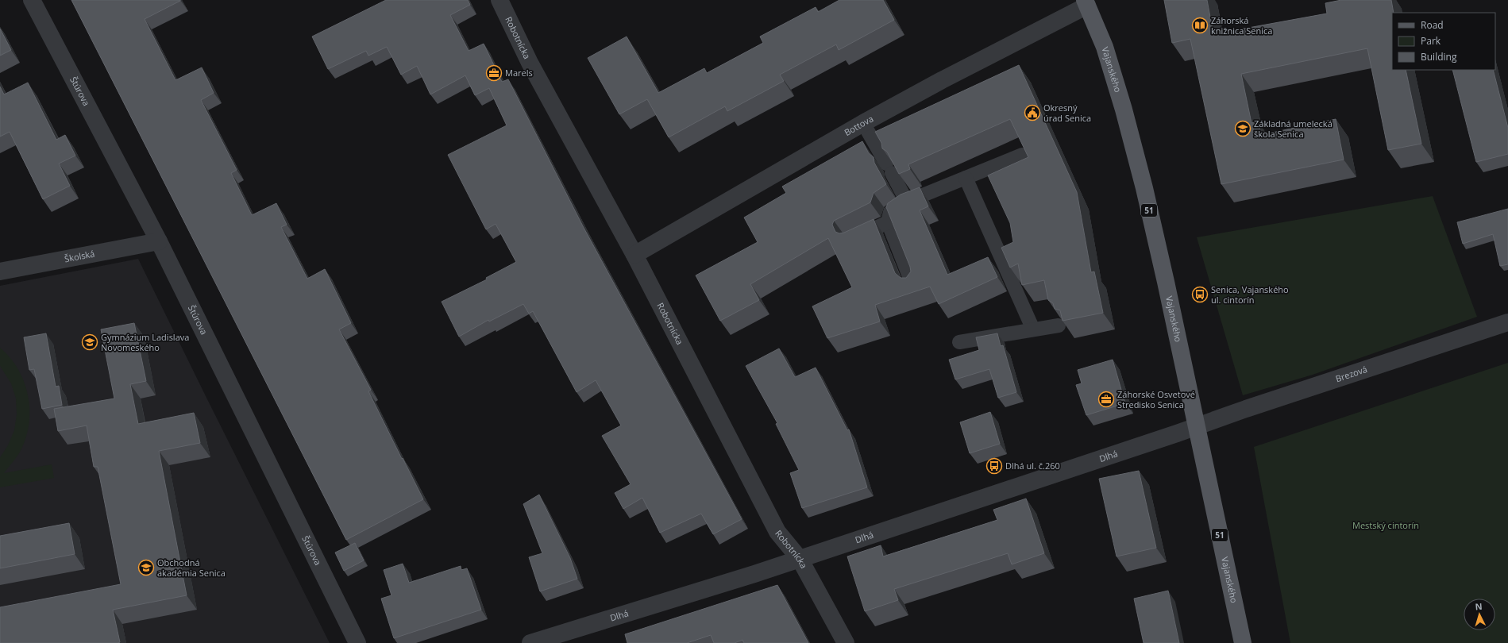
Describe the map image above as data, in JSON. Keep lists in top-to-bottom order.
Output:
{
  "streets": {
    "main road": ["Vajanského", "51"],
    "street": [
      "Robotnícka",
      "Štúrova",
      "Bottova",
      "Školská",
      "Brezová",
      "Dlhá"
    ]
  },
  "crossings": [
    ["Robotnícka", "Bottova"],
    ["Robotnícka", "Dlhá"],
    ["Vajanského", "Bottova"],
    ["Vajanského", "Brezová"],
    ["Vajanského", "Dlhá"],
    ["Štúrova", "Školská"],
    ["Brezová", "Dlhá"]
  ],
  "parks": ["Mestský cintorín"],
  "places": {
    "library": ["Záhorská knižnica Senica"],
    "office": ["Marels", "Záhorské Osvetové Stredisko Senica"],
    "public building": ["Okresný úrad Senica"],
    "school or university": ["Základná umelecká škola Senica", "Gymnázium Ladislava Novomeského", "Obchodná akadémia Senica"],
    "bus stop": ["Senica, Vajanského ul. cintorín", "Dlhá ul. č.260"]
  },
  "legend": ["Road", "Park", "Building"],
  "north": "top"
}
